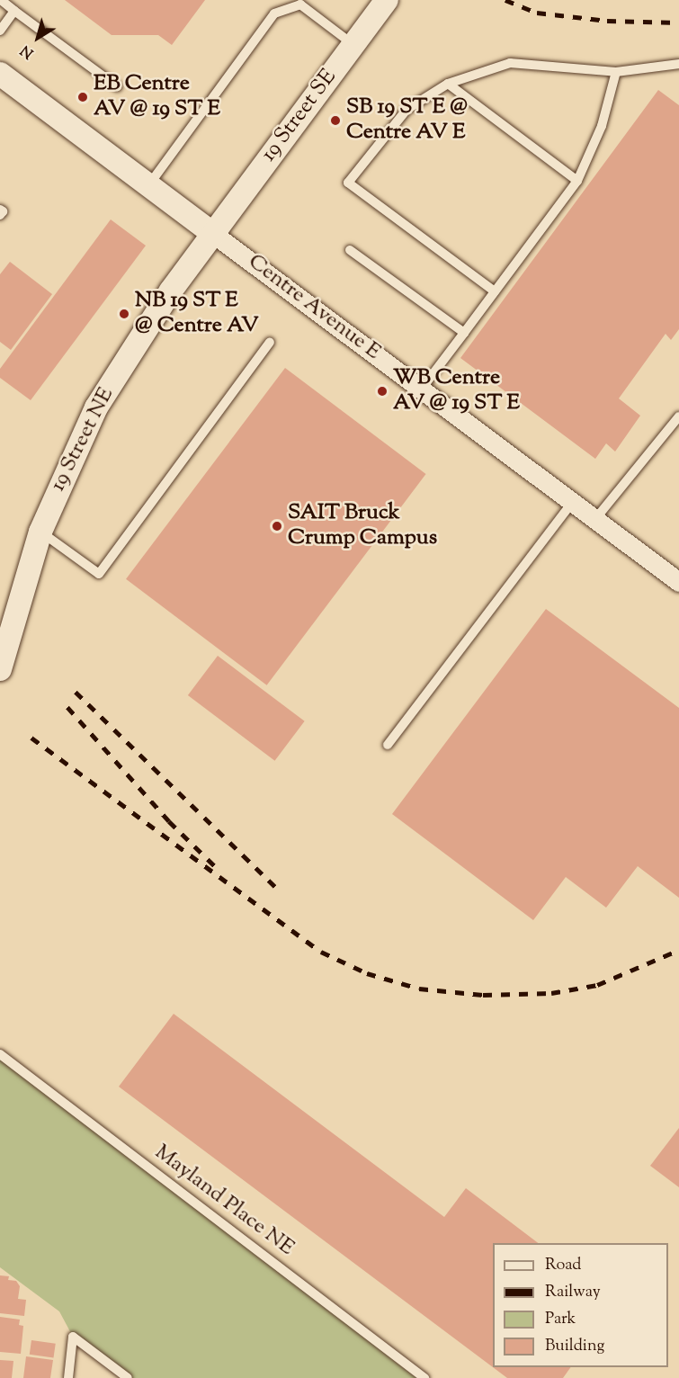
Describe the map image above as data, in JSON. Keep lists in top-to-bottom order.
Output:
{
  "streets": {
    "street": ["19 Street SE", "Centre Avenue E", "19 Street NE"],
    "lane": ["Mayland Place NE"]
  },
  "crossings": [
    ["19 Street SE", "Centre Avenue E"],
    ["19 Street SE", "19 Street NE"],
    ["Centre Avenue E", "19 Street NE"]
  ],
  "places": [
    "EB Centre AV @ 19 ST E",
    "SB 19 ST E @ Centre AV E",
    "NB 19 ST E @ Centre AV",
    "WB Centre AV @ 19 ST E",
    "SAIT Bruck Crump Campus"
  ],
  "legend": [
    "Road",
    "Railway",
    "Park",
    "Building"
  ],
  "north": "bottom left"
}
